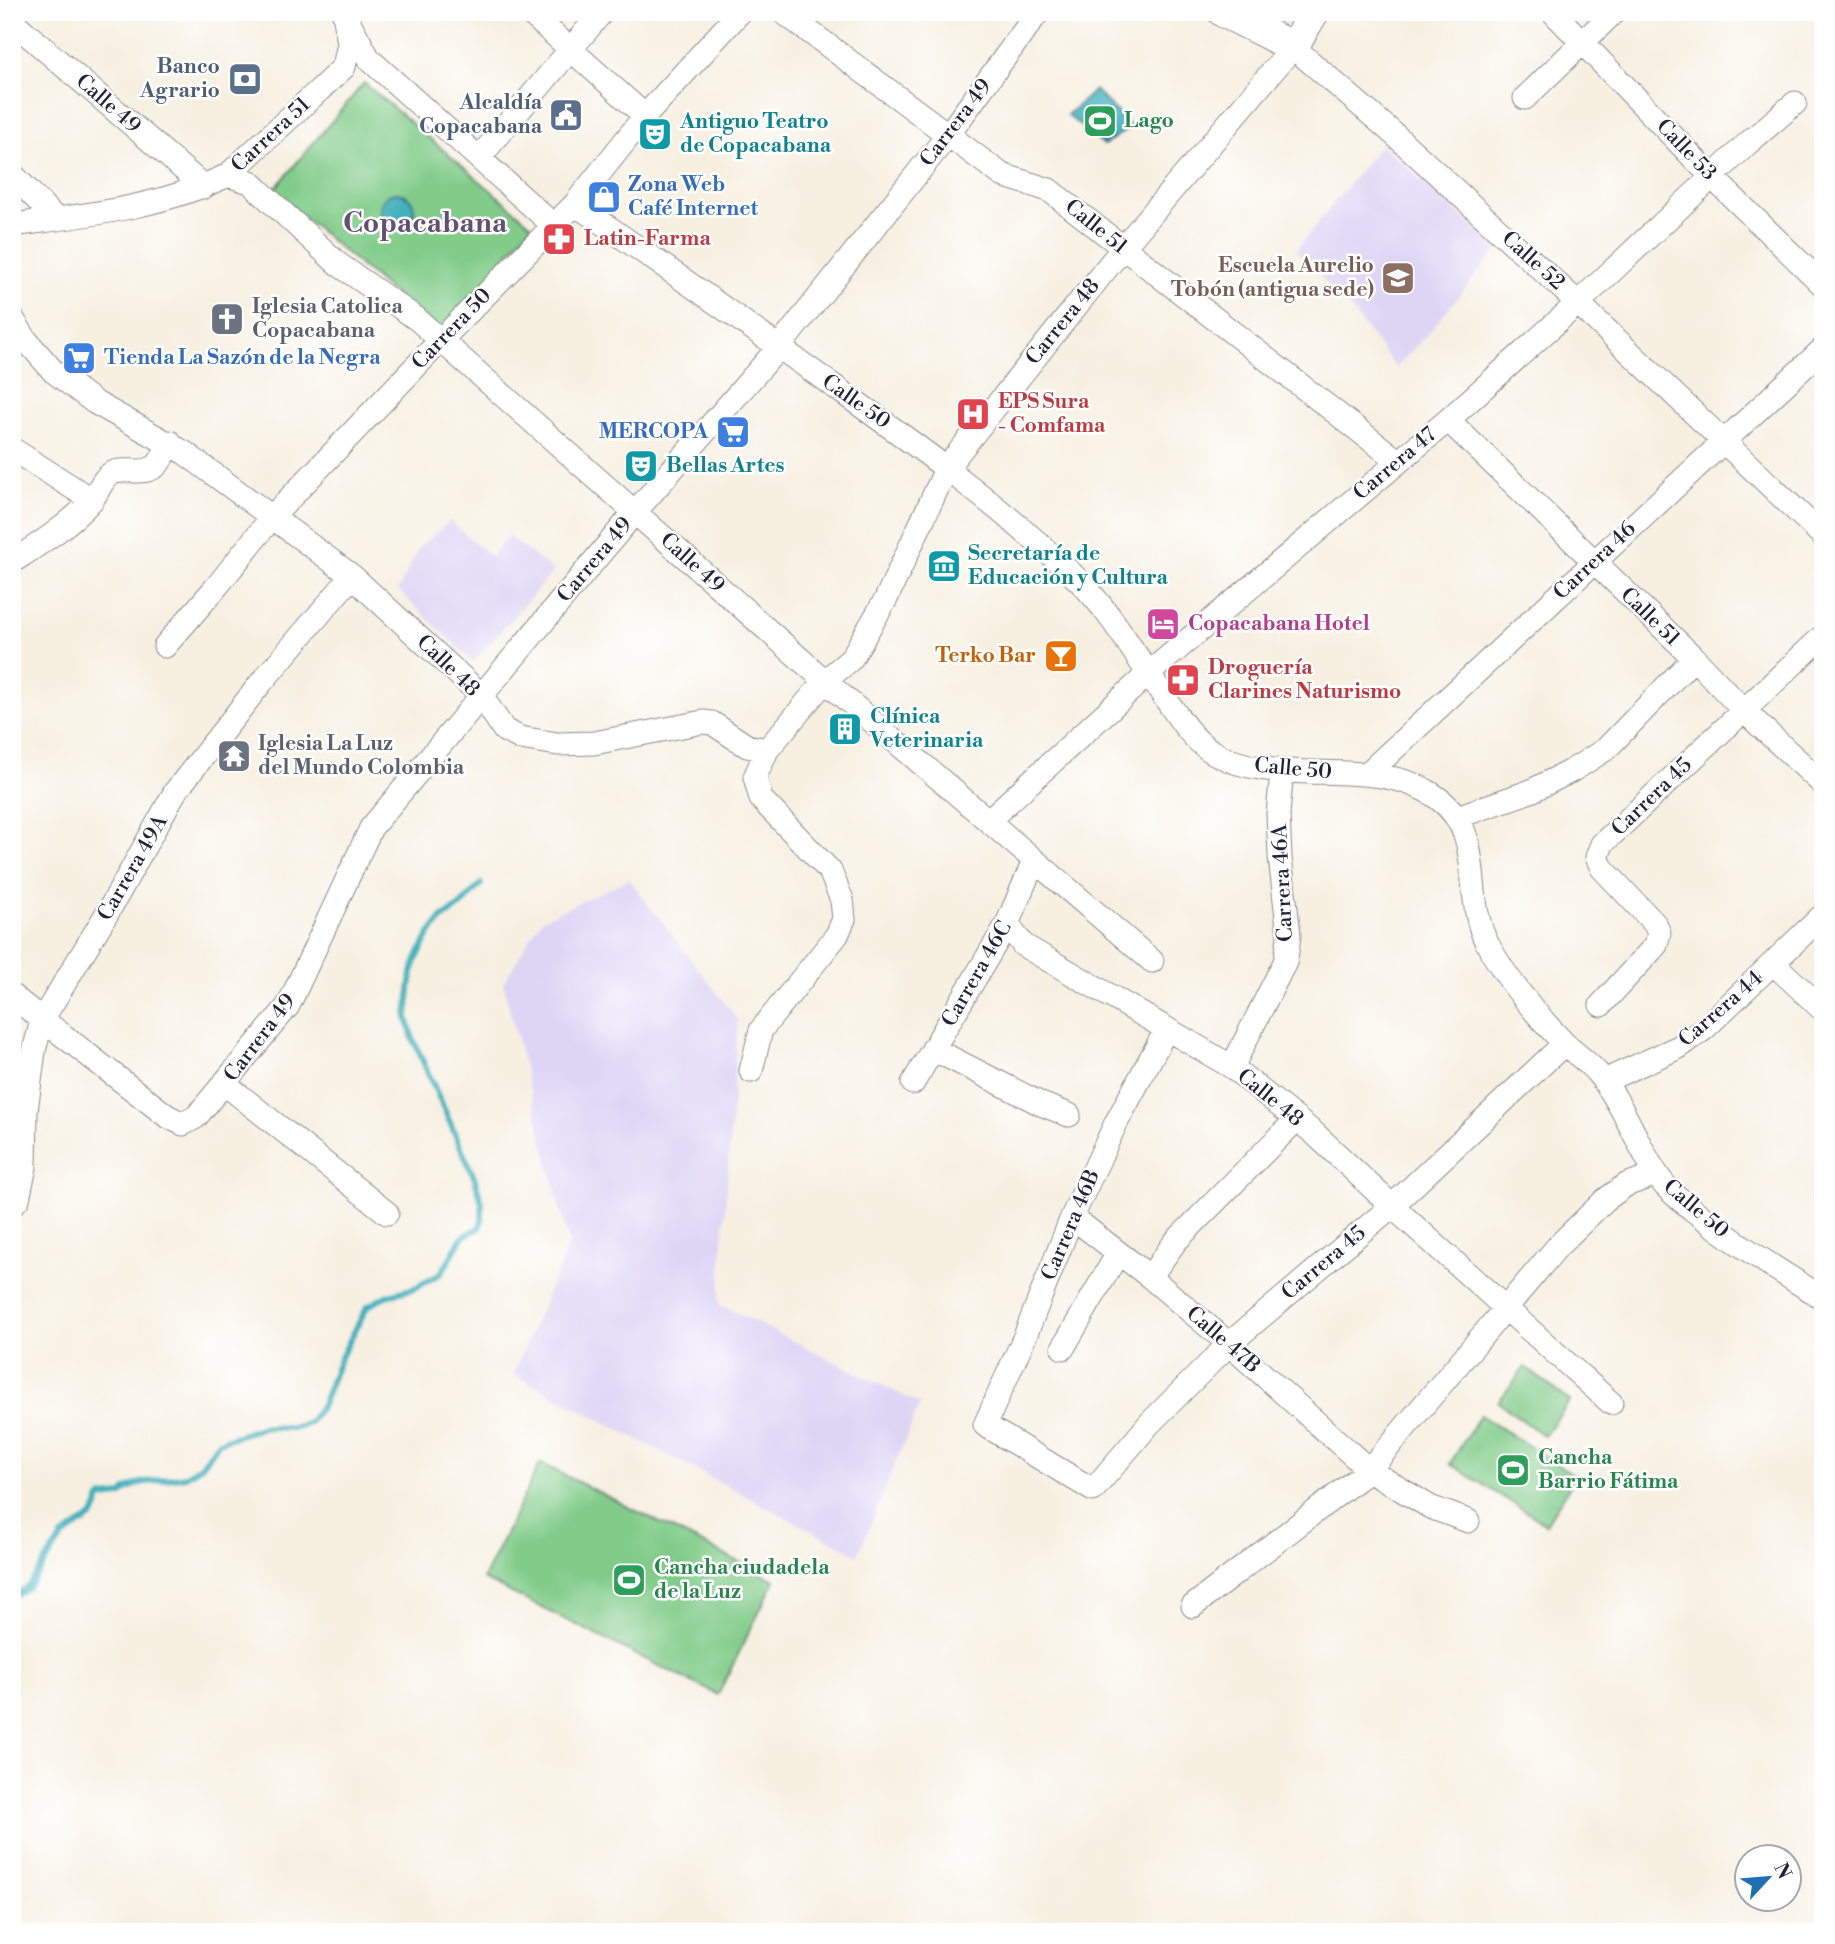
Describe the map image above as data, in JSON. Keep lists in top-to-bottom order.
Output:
{
  "streets": {
    "main road": ["Calle 52", "Carrera 48"],
    "street": [
      "Calle 49",
      "Carrera 49",
      "Carrera 51",
      "Calle 53",
      "Calle 51",
      "Carrera 50",
      "Calle 50",
      "Carrera 47",
      "Carrera 46",
      "Calle 48",
      "Carrera 45",
      "Carrera 49A",
      "Carrera 46A",
      "Carrera 46C",
      "Carrera 44",
      "Carrera 46B",
      "Calle 47B"
    ]
  },
  "crossings": [
    ["Calle 49", "Carrera 49"],
    ["Calle 49", "Carrera 51"],
    ["Calle 49", "Carrera 48"],
    ["Calle 49", "Carrera 50"],
    ["Calle 49", "Carrera 47"],
    ["Calle 49", "Carrera 46C"],
    ["Carrera 49", "Calle 51"],
    ["Carrera 49", "Calle 50"],
    ["Carrera 49", "Calle 48"],
    ["Carrera 49", "Carrera 49A"],
    ["Calle 53", "Carrera 47"],
    ["Calle 51", "Carrera 48"],
    ["Calle 51", "Carrera 47"],
    ["Calle 51", "Carrera 46"],
    ["Calle 51", "Carrera 45"],
    ["Calle 52", "Carrera 48"],
    ["Calle 52", "Carrera 47"],
    ["Calle 52", "Carrera 46"],
    ["Carrera 48", "Calle 50"],
    ["Carrera 48", "Calle 48"],
    ["Carrera 50", "Calle 50"],
    ["Carrera 50", "Calle 48"],
    ["Calle 50", "Carrera 47"],
    ["Calle 50", "Carrera 46"],
    ["Calle 50", "Carrera 45"],
    ["Calle 50", "Carrera 46A"],
    ["Calle 50", "Carrera 44"],
    ["Calle 48", "Carrera 45"],
    ["Calle 48", "Carrera 49A"],
    ["Calle 48", "Carrera 46A"],
    ["Calle 48", "Carrera 46C"],
    ["Calle 48", "Carrera 46B"],
    ["Carrera 45", "Carrera 46B"],
    ["Carrera 45", "Calle 47B"],
    ["Carrera 46B", "Calle 47B"]
  ],
  "districts": ["Copacabana"],
  "places": {
    "bank": ["Banco Agrario"],
    "public building": ["Alcaldía Copacabana"],
    "sports": ["Lago", "Cancha Barrio Fátima", "Cancha ciudadela de la Luz"],
    "theatre": ["Antiguo Teatro de Copacabana", "Bellas Artes"],
    "shop": ["Zona Web Café Internet"],
    "pharmacy": ["Latin-Farma", "Droguería Clarines Naturismo"],
    "school or university": ["Escuela Aurelio Tobón (antigua sede)"],
    "church": ["Iglesia Catolica Copacabana"],
    "supermarket": ["Tienda La Sazón de la Negra", "MERCOPA"],
    "hospital": ["EPS Sura - Comfama"],
    "museum": ["Secretaría de Educación y Cultura"],
    "hotel": ["Copacabana Hotel"],
    "bar": ["Terko Bar"],
    "building": ["Clínica Veterinaria"],
    "temple": ["Iglesia La Luz del Mundo Colombia"]
  },
  "north": "top right"
}
